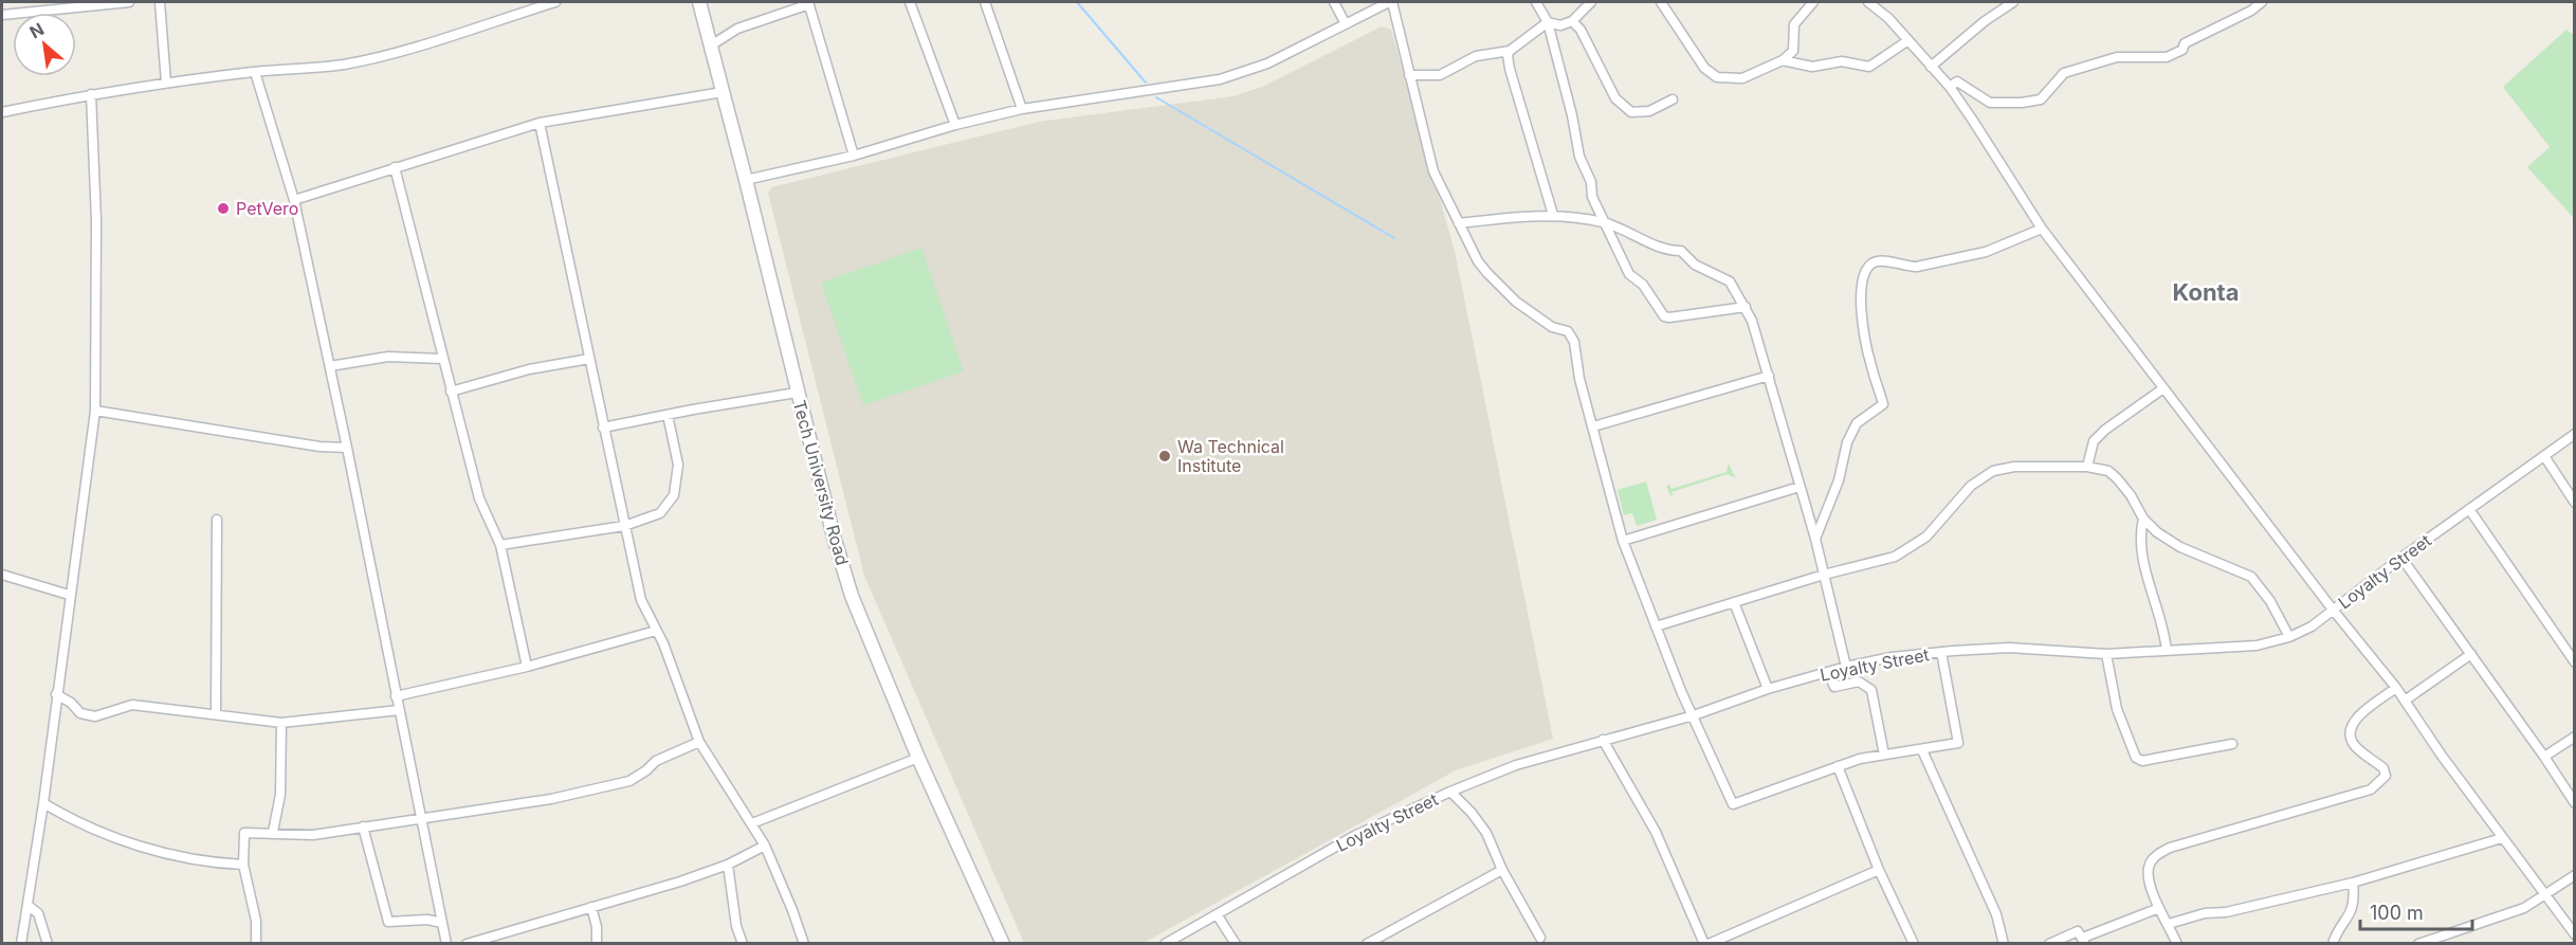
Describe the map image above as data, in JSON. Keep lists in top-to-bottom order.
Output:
{
  "streets": {
    "street": ["Tech University Road", "Loyalty Street"]
  },
  "districts": ["Konta"],
  "places": ["PetVero", "Wa Technical Institute"],
  "scale_bar": "100 m",
  "north": "top left"
}
